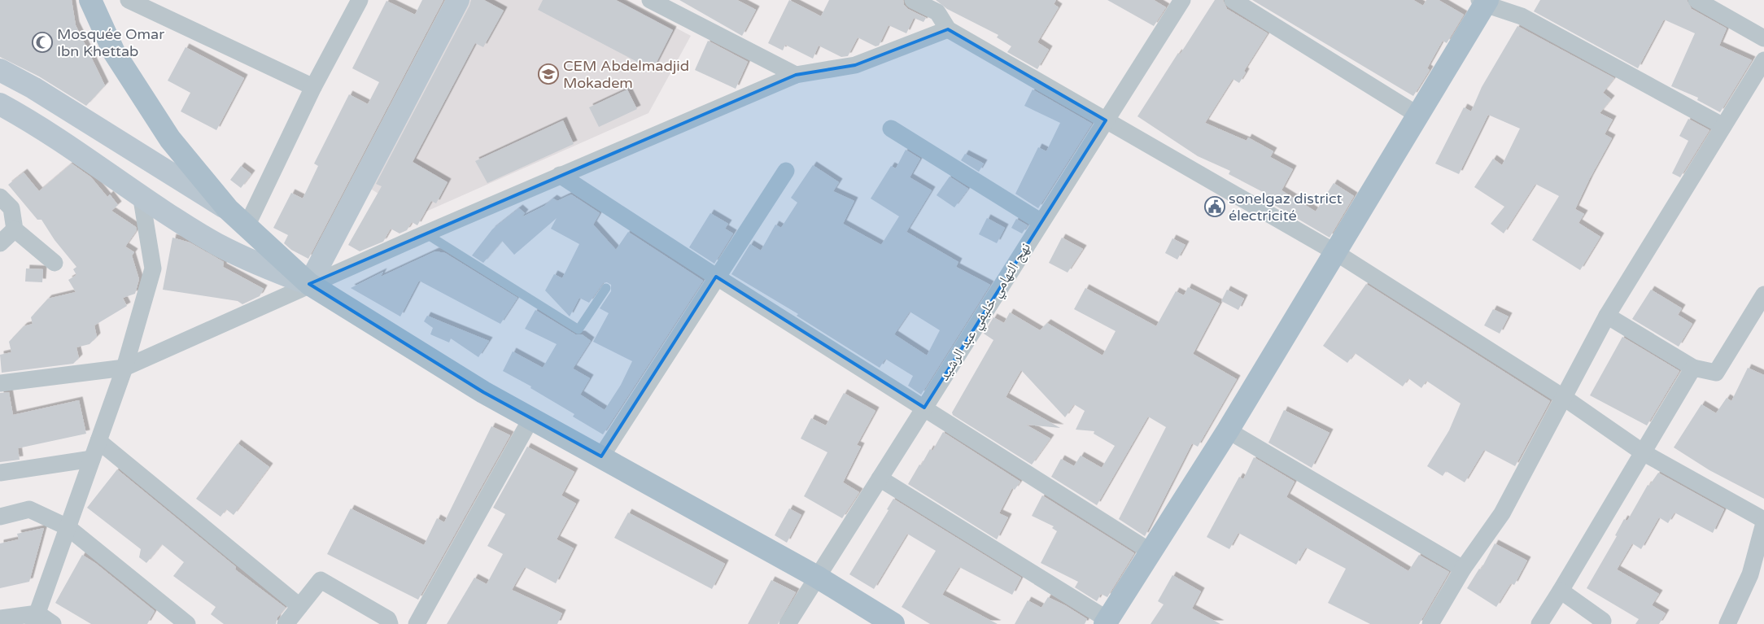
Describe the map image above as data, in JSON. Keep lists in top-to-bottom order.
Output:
{
  "streets": {
    "street": ["نهج التهامي خليفي عبد الرشيد"]
  },
  "places": {
    "mosque": ["Mosquée Omar Ibn Khettab"],
    "school or university": ["CEM Abdelmadjid Mokadem"],
    "public building": ["sonelgaz district électricité"]
  }
}
